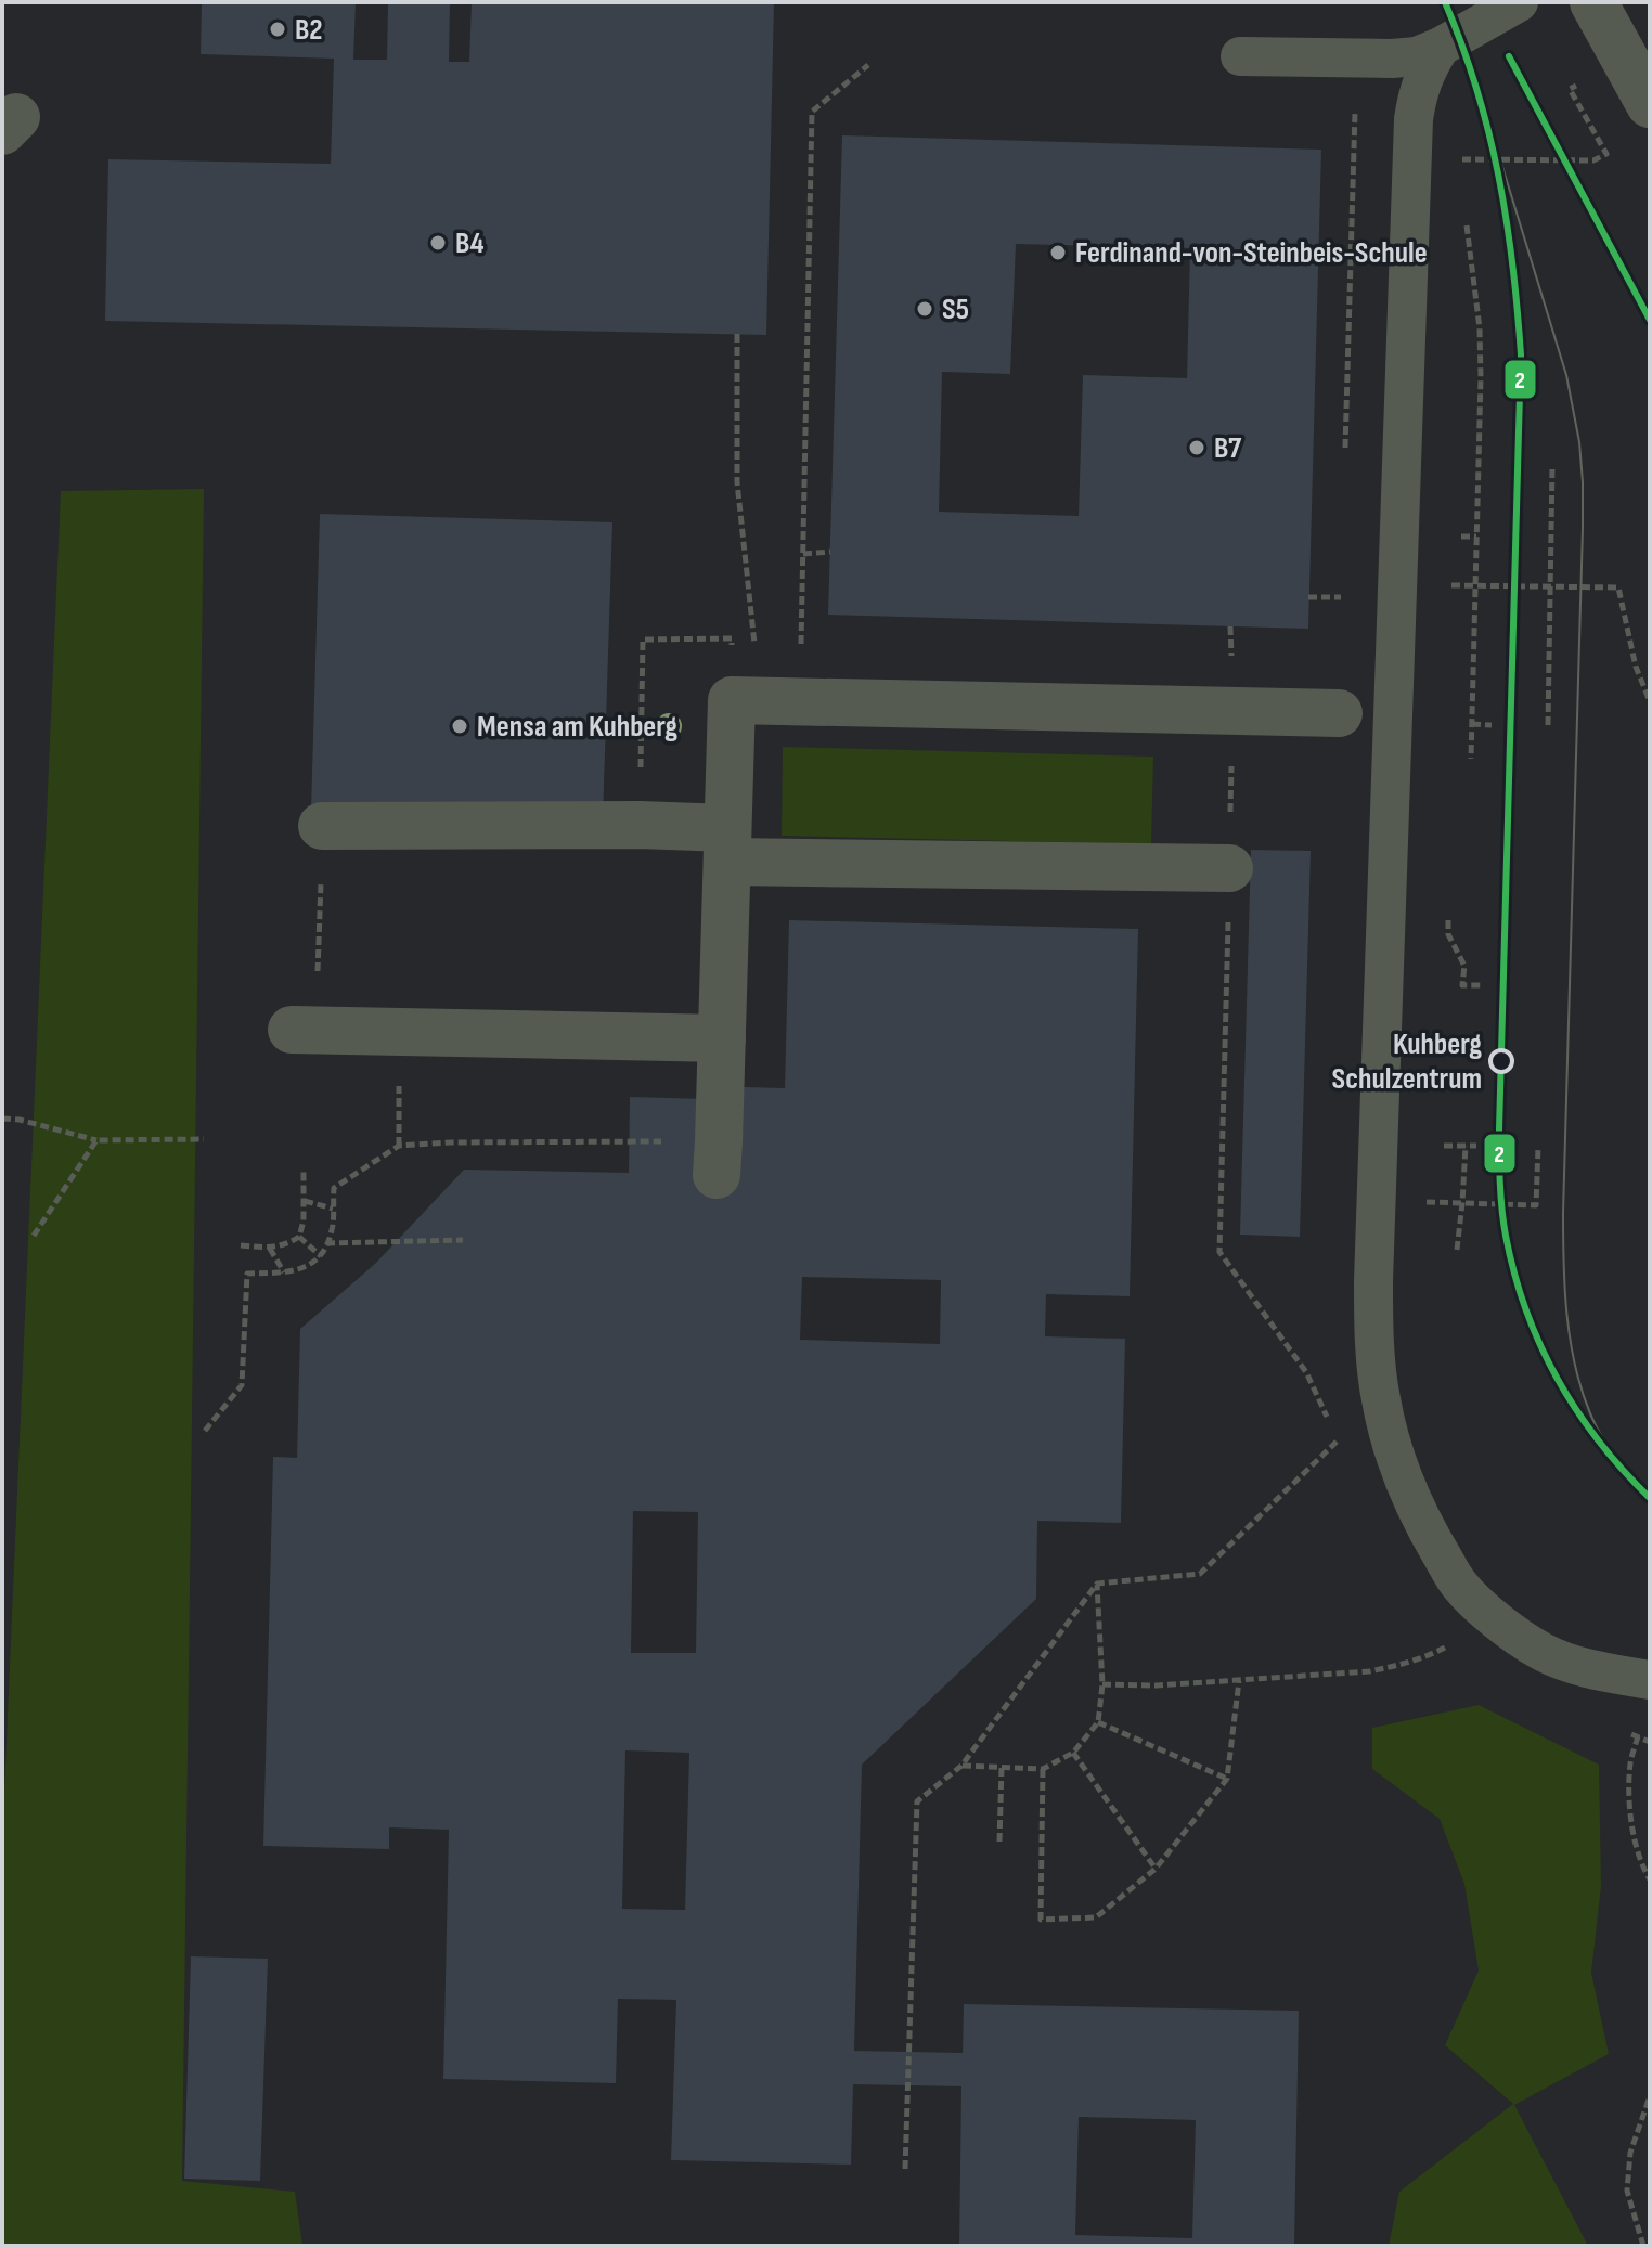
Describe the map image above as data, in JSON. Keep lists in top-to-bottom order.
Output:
{
  "places": [
    "B2",
    "B4",
    "Ferdinand-von-Steinbeis-Schule",
    "S5",
    "B7",
    "Mensa am Kuhberg",
    "Kuhberg Schulzentrum"
  ],
  "lines": ["transit line 2"]
}
